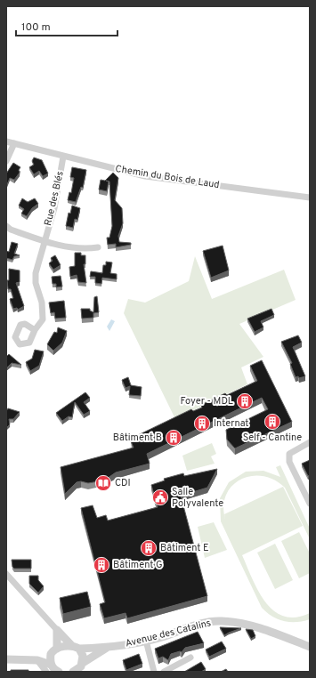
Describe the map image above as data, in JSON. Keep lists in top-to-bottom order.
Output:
{
  "streets": {
    "street": ["Chemin du Bois de Laud", "Rue des Blés", "Avenue des Catalins"]
  },
  "crossings": [
    ["Chemin du Bois de Laud", "Rue des Blés"]
  ],
  "places": {
    "building": [
      "Foyer - MDL",
      "Self - Cantine",
      "Internat",
      "Bâtiment B",
      "Bâtiment E",
      "Bâtiment G"
    ],
    "library": ["CDI"],
    "public building": ["Salle Polyvalente"]
  },
  "scale_bar": "100 m"
}
